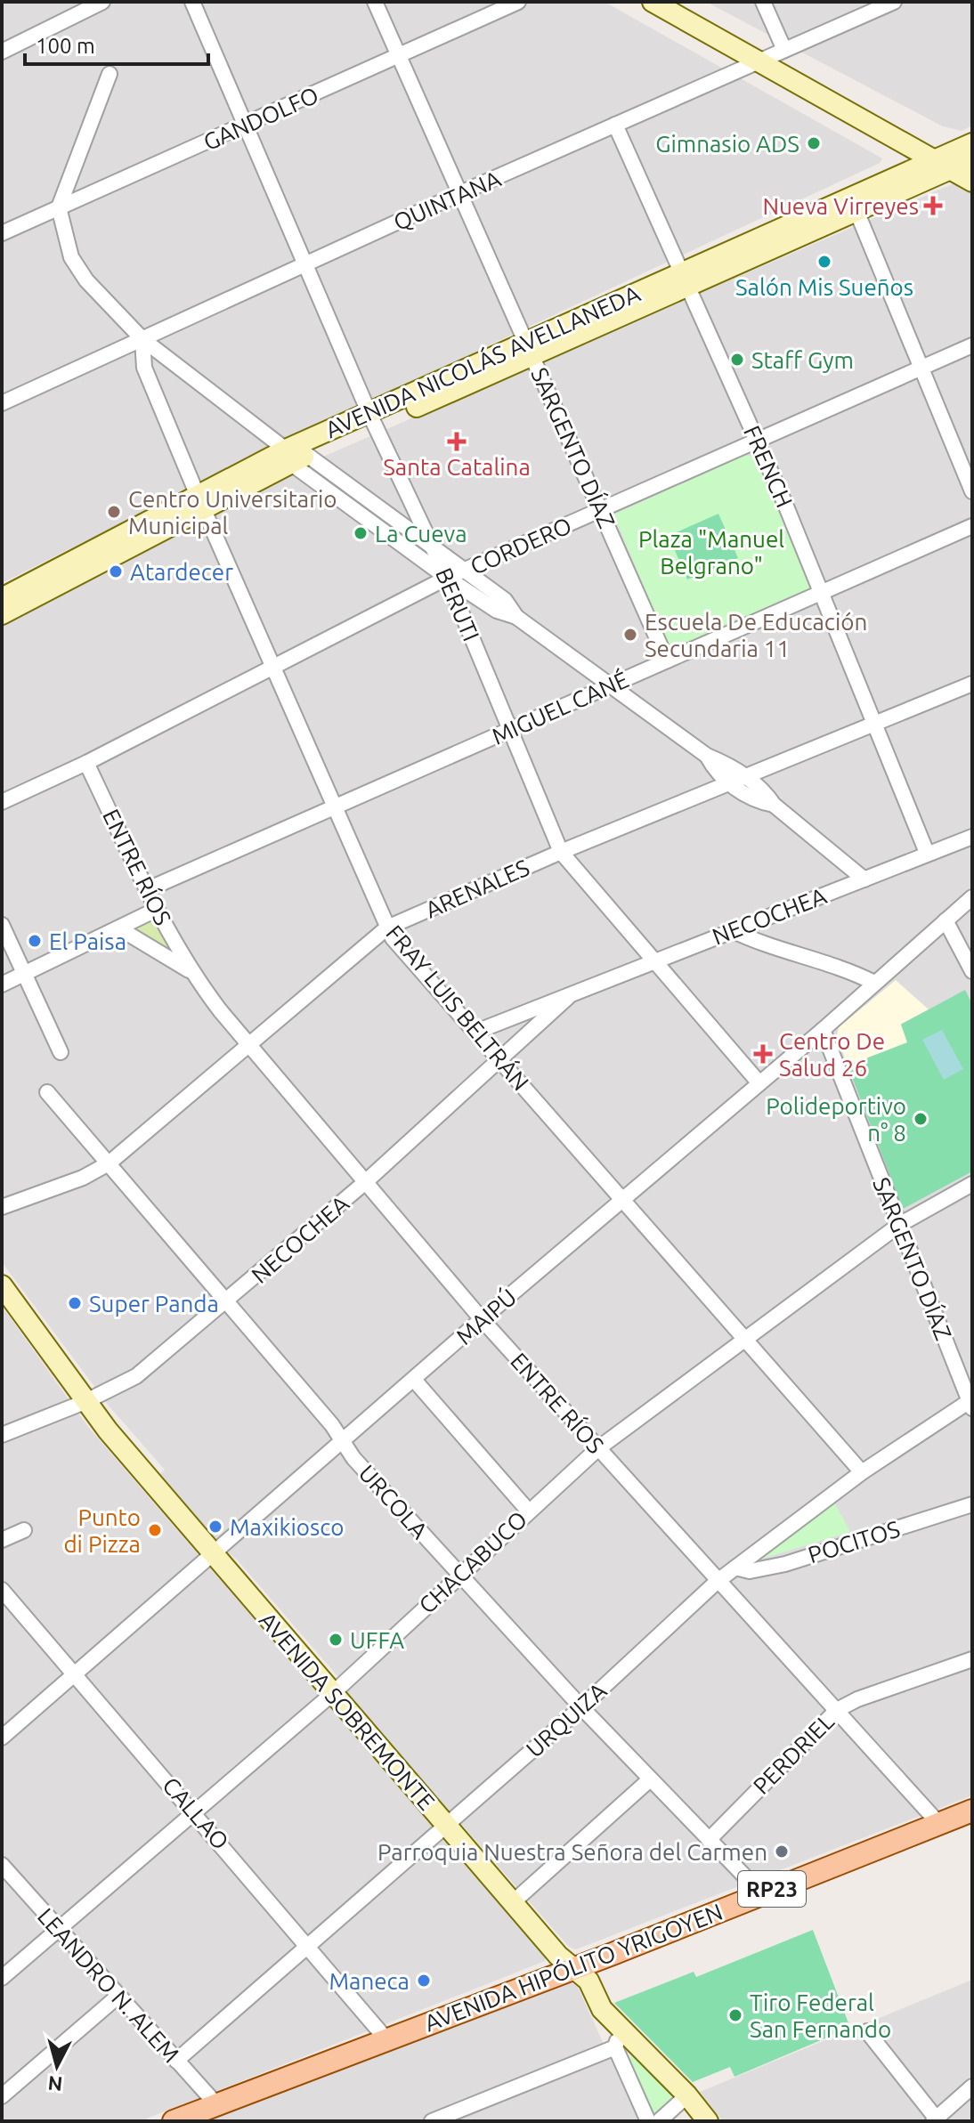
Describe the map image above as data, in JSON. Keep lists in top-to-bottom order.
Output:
{
  "streets": {
    "main road": [
      "AVENIDA NICOLÁS AVELLANEDA",
      "AVENIDA SOBREMONTE",
      "RP23",
      "AVENIDA HIPÓLITO YRIGOYEN"
    ],
    "street": [
      "GANDOLFO",
      "QUINTANA",
      "SARGENTO DÍAZ",
      "FRENCH",
      "CORDERO",
      "BERUTI",
      "MIGUEL CANÉ",
      "ENTRE RÍOS",
      "ARENALES",
      "NECOCHEA",
      "FRAY LUIS BELTRÁN",
      "MAIPÚ",
      "URCOLA",
      "POCITOS",
      "CHACABUCO",
      "URQUIZA",
      "PERDRIEL",
      "CALLAO",
      "LEANDRO N. ALEM"
    ]
  },
  "crossings": [
    ["GANDOLFO", "SARGENTO DÍAZ"],
    ["GANDOLFO", "BERUTI"],
    ["QUINTANA", "SARGENTO DÍAZ"],
    ["QUINTANA", "FRENCH"],
    ["QUINTANA", "BERUTI"],
    ["QUINTANA", "FRAY LUIS BELTRÁN"],
    ["AVENIDA NICOLÁS AVELLANEDA", "SARGENTO DÍAZ"],
    ["AVENIDA NICOLÁS AVELLANEDA", "FRENCH"],
    ["AVENIDA NICOLÁS AVELLANEDA", "BERUTI"],
    ["AVENIDA NICOLÁS AVELLANEDA", "FRAY LUIS BELTRÁN"],
    ["SARGENTO DÍAZ", "CORDERO"],
    ["SARGENTO DÍAZ", "MIGUEL CANÉ"],
    ["SARGENTO DÍAZ", "MAIPÚ"],
    ["SARGENTO DÍAZ", "CHACABUCO"],
    ["SARGENTO DÍAZ", "URQUIZA"],
    ["FRENCH", "CORDERO"],
    ["FRENCH", "MIGUEL CANÉ"],
    ["FRENCH", "ARENALES"],
    ["FRENCH", "NECOCHEA"],
    ["CORDERO", "BERUTI"],
    ["CORDERO", "ENTRE RÍOS"],
    ["CORDERO", "FRAY LUIS BELTRÁN"],
    ["BERUTI", "MIGUEL CANÉ"],
    ["BERUTI", "ARENALES"],
    ["BERUTI", "NECOCHEA"],
    ["BERUTI", "MAIPÚ"],
    ["MIGUEL CANÉ", "ENTRE RÍOS"],
    ["MIGUEL CANÉ", "FRAY LUIS BELTRÁN"],
    ["ENTRE RÍOS", "ARENALES"],
    ["ENTRE RÍOS", "NECOCHEA"],
    ["ENTRE RÍOS", "MAIPÚ"],
    ["ENTRE RÍOS", "CHACABUCO"],
    ["ENTRE RÍOS", "URQUIZA"],
    ["ENTRE RÍOS", "PERDRIEL"],
    ["ENTRE RÍOS", "AVENIDA HIPÓLITO YRIGOYEN"],
    ["ARENALES", "FRAY LUIS BELTRÁN"],
    ["ARENALES", "URCOLA"],
    ["NECOCHEA", "FRAY LUIS BELTRÁN"],
    ["NECOCHEA", "URCOLA"],
    ["NECOCHEA", "AVENIDA SOBREMONTE"],
    ["FRAY LUIS BELTRÁN", "MAIPÚ"],
    ["FRAY LUIS BELTRÁN", "CHACABUCO"],
    ["FRAY LUIS BELTRÁN", "URQUIZA"],
    ["MAIPÚ", "URCOLA"],
    ["MAIPÚ", "AVENIDA SOBREMONTE"],
    ["MAIPÚ", "CALLAO"],
    ["URCOLA", "CHACABUCO"],
    ["URCOLA", "URQUIZA"],
    ["URCOLA", "PERDRIEL"],
    ["URCOLA", "AVENIDA HIPÓLITO YRIGOYEN"],
    ["POCITOS", "URQUIZA"],
    ["CHACABUCO", "AVENIDA SOBREMONTE"],
    ["CHACABUCO", "CALLAO"],
    ["CHACABUCO", "LEANDRO N. ALEM"],
    ["AVENIDA SOBREMONTE", "URQUIZA"],
    ["AVENIDA SOBREMONTE", "AVENIDA HIPÓLITO YRIGOYEN"],
    ["URQUIZA", "CALLAO"],
    ["URQUIZA", "LEANDRO N. ALEM"],
    ["CALLAO", "AVENIDA HIPÓLITO YRIGOYEN"],
    ["AVENIDA HIPÓLITO YRIGOYEN", "LEANDRO N. ALEM"]
  ],
  "parks": ["Plaza \"Manuel Belgrano\""],
  "places": {
    "other": [
      "Gimnasio ADS",
      "Salón Mis Sueños",
      "Staff Gym",
      "Centro Universitario Municipal",
      "La Cueva",
      "Atardecer",
      "Escuela De Educación Secundaria 11",
      "El Paisa",
      "Polideportivo n° 8",
      "Super Panda",
      "Maxikiosco",
      "Punto di Pizza",
      "UFFA",
      "Parroquia Nuestra Señora del Carmen",
      "Maneca",
      "Tiro Federal San Fernando"
    ],
    "health": ["Nueva Virreyes", "Santa Catalina", "Centro De Salud 26"]
  },
  "scale_bar": "100 m",
  "north": "bottom"
}
